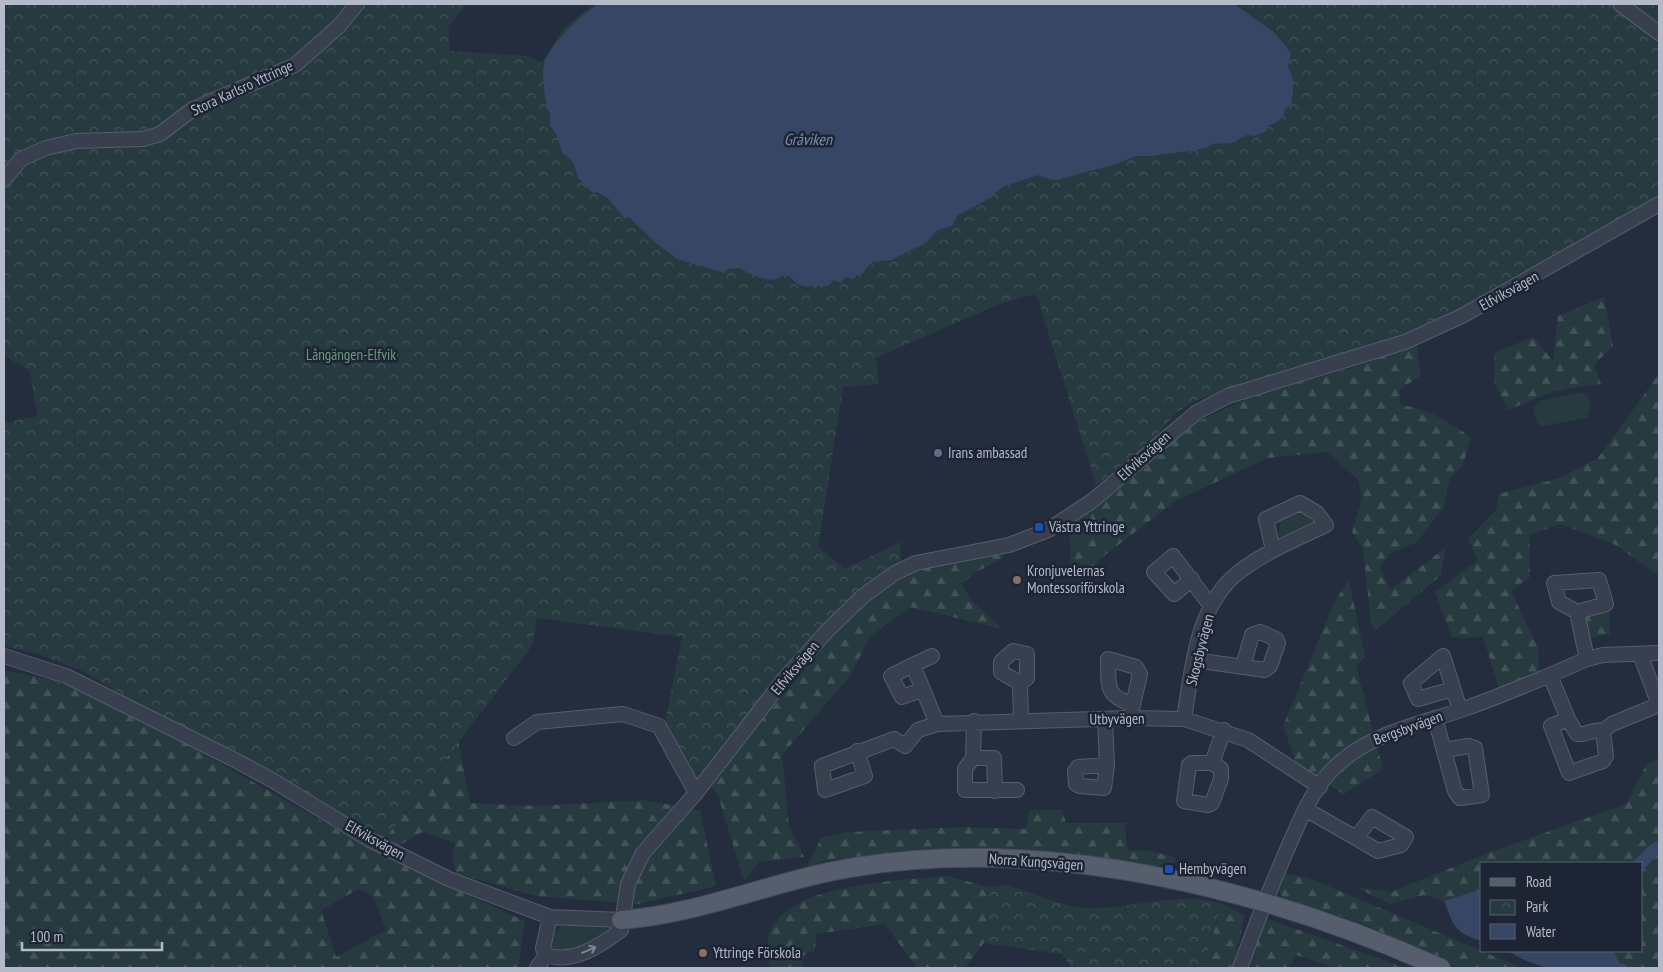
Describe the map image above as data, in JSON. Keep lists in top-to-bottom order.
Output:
{
  "streets": {
    "main road": ["Norra Kungsvägen"],
    "street": [
      "Stora Karlsro Yttringe",
      "Elfviksvägen",
      "Skogsbyvägen",
      "Utbyvägen",
      "Bergsbyvägen"
    ]
  },
  "crossings": [
    ["Elfviksvägen", "Norra Kungsvägen"],
    ["Skogsbyvägen", "Utbyvägen"],
    ["Utbyvägen", "Bergsbyvägen"],
    ["Bergsbyvägen", "Norra Kungsvägen"]
  ],
  "water": ["Gråviken"],
  "parks": ["Långängen-Elfvik"],
  "places": {
    "other": ["Irans ambassad", "Kronjuvelernas Montessoriförskola", "Yttringe Förskola"],
    "transit": ["Västra Yttringe", "Hembyvägen"]
  },
  "legend": ["Road", "Park", "Water"],
  "scale_bar": "100 m"
}
